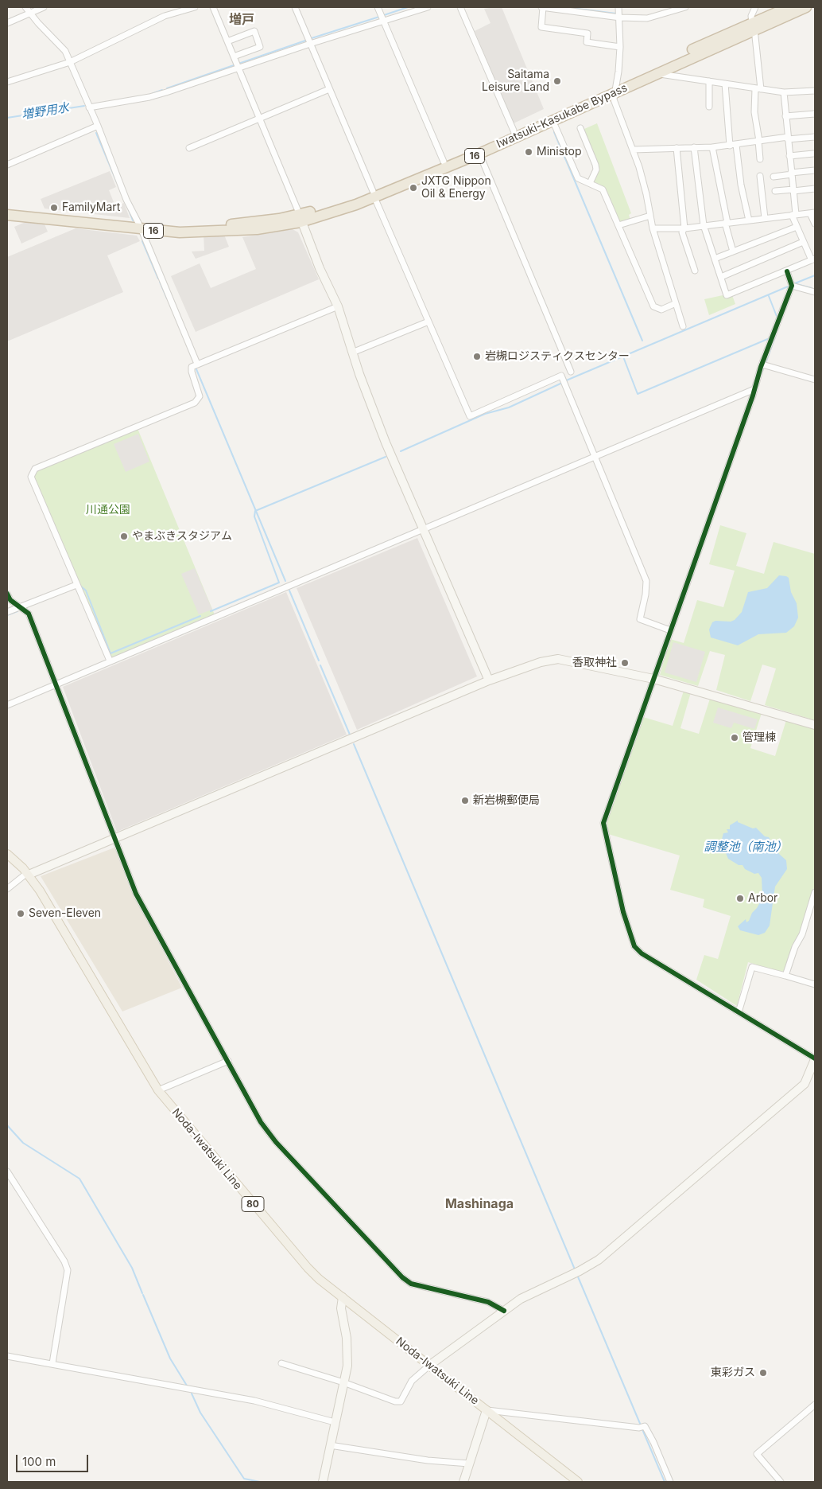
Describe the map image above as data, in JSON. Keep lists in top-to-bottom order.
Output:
{
  "streets": {
    "highway": ["Iwatsuki-Kasukabe Bypass", "16"],
    "main road": ["Noda-Iwatsuki Line", "80"]
  },
  "districts": ["増戸", "Mashinaga"],
  "water": ["増野用水", "調整池（南池）"],
  "parks": ["川通公園"],
  "places": [
    "Saitama Leisure Land",
    "Ministop",
    "JXTG Nippon Oil & Energy",
    "FamilyMart",
    "岩槻ロジスティクスセンター",
    "やまぶきスタジアム",
    "香取神社",
    "管理棟",
    "新岩槻郵便局",
    "Arbor",
    "Seven-Eleven",
    "東彩ガス"
  ],
  "scale_bar": "100 m"
}
